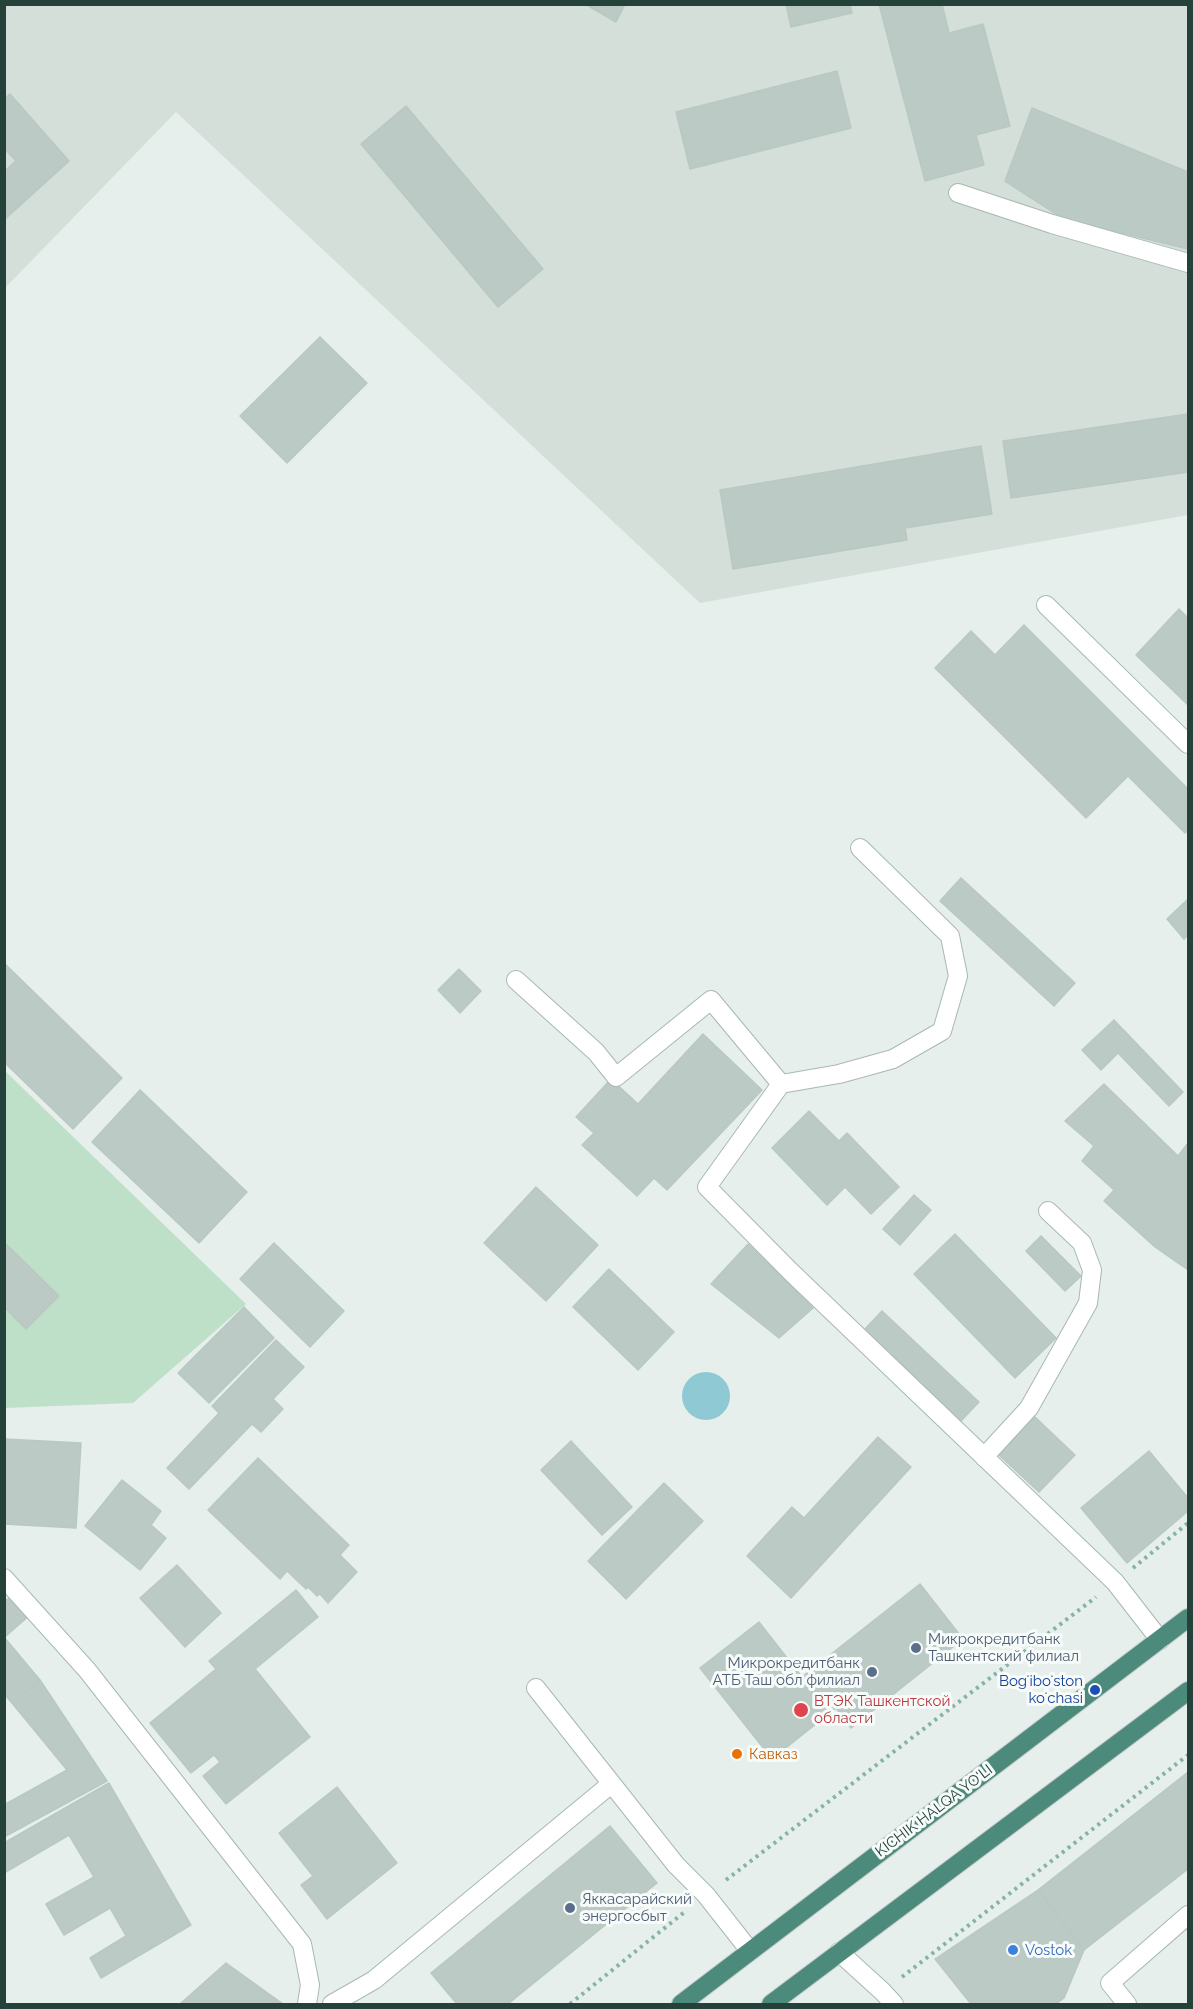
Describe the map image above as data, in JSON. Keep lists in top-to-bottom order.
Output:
{
  "streets": {
    "highway": ["KICHIK HALQA YO'LI"]
  },
  "places": [
    "Микрокредитбанк Ташкентский филиал",
    "Микрокредитбанк АТБ Таш обл филиал",
    "Bogʻiboʻston koʻchasi",
    "ВТЭК Ташкентской области",
    "Кавказ",
    "Яккасарайский энергосбыт",
    "Vostok"
  ]
}
